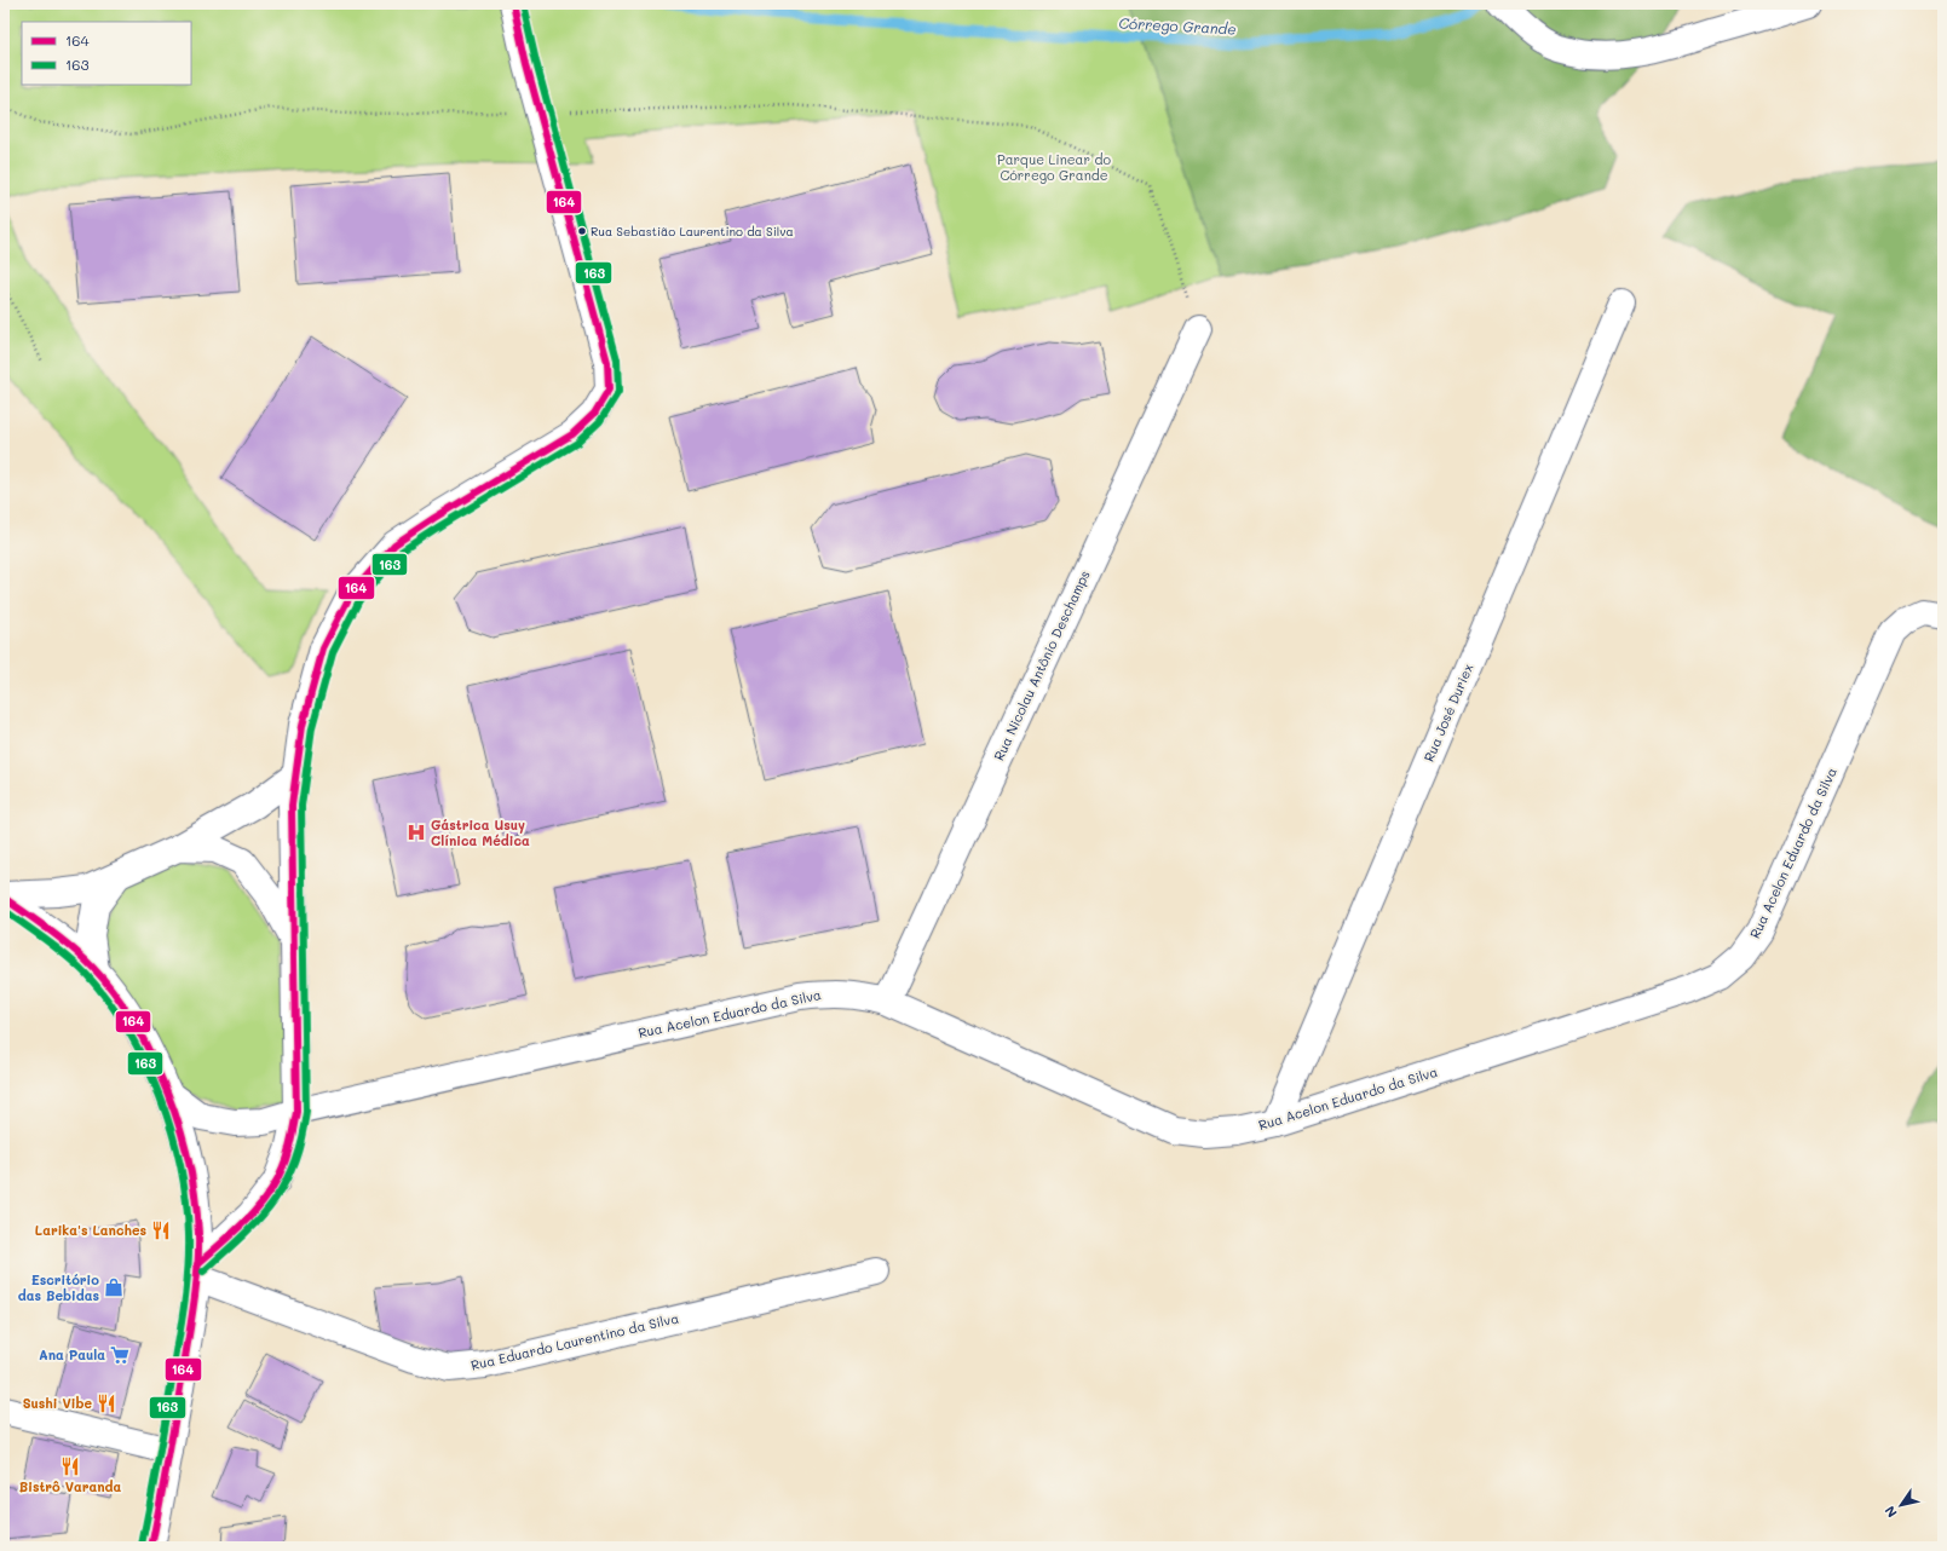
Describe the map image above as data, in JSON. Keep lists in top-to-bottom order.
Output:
{
  "streets": {
    "street": [
      "Rua Nicolau Antônio Deschamps",
      "Rua José Duriex",
      "Rua Acelon Eduardo da Silva",
      "Rua Eduardo Laurentino da Silva"
    ]
  },
  "crossings": [
    ["Rua Nicolau Antônio Deschamps", "Rua Acelon Eduardo da Silva"],
    ["Rua José Duriex", "Rua Acelon Eduardo da Silva"]
  ],
  "water": ["Córrego Grande"],
  "parks": ["Parque Linear do Córrego Grande"],
  "places": {
    "other": ["Rua Sebastião Laurentino da Silva"],
    "hospital": ["Gástrica Usuy Clínica Médica"],
    "restaurant": ["Larika's Lanches", "Sushi Vibe", "Bistrô Varanda"],
    "shop": ["Escritório das Bebidas"],
    "supermarket": ["Ana Paula"]
  },
  "lines": ["transit line 164", "transit line 163"],
  "legend": ["164", "163"],
  "north": "bottom left"
}
